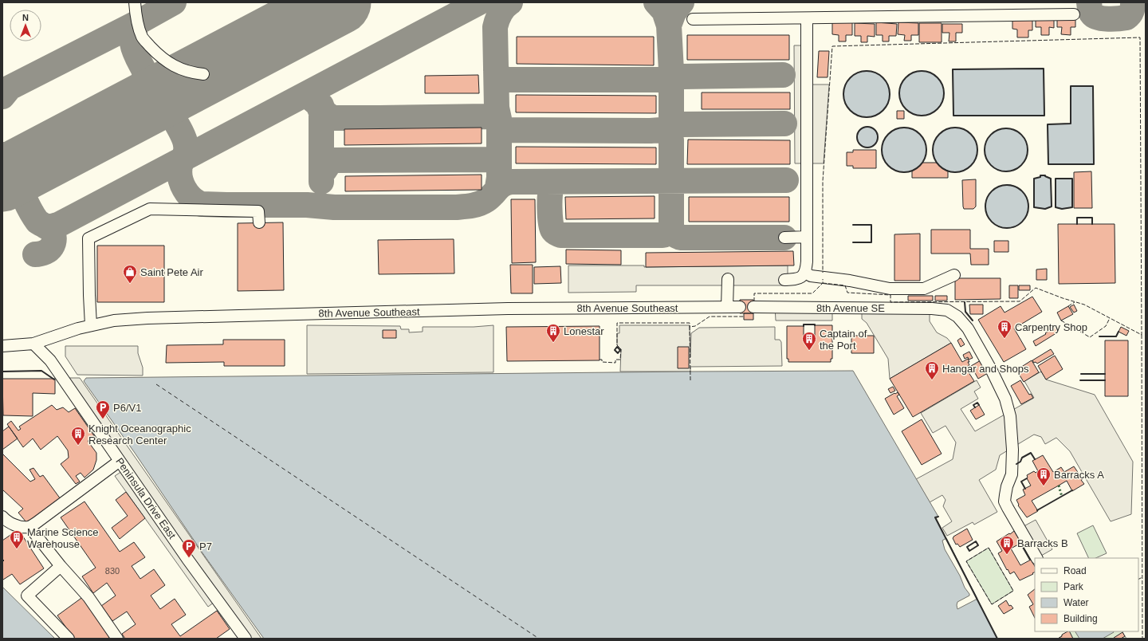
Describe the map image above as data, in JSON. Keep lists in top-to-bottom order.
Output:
{
  "streets": {
    "street": ["8th Avenue Southeast", "8th Avenue SE", "Peninsula Drive East"]
  },
  "crossings": [
    ["8th Avenue Southeast", "Peninsula Drive East"]
  ],
  "places": {
    "shop": ["Saint Pete Air"],
    "building": [
      "Carpentry Shop",
      "Lonestar",
      "Captain of the Port",
      "Hangar and Shops",
      "Knight Oceanographic Research Center",
      "Barracks A",
      "Marine Science Warehouse",
      "Barracks B"
    ],
    "parking": ["P6/V1", "P7"]
  },
  "house_numbers": ["830"],
  "legend": [
    "Road",
    "Park",
    "Water",
    "Building"
  ],
  "north": "top"
}
